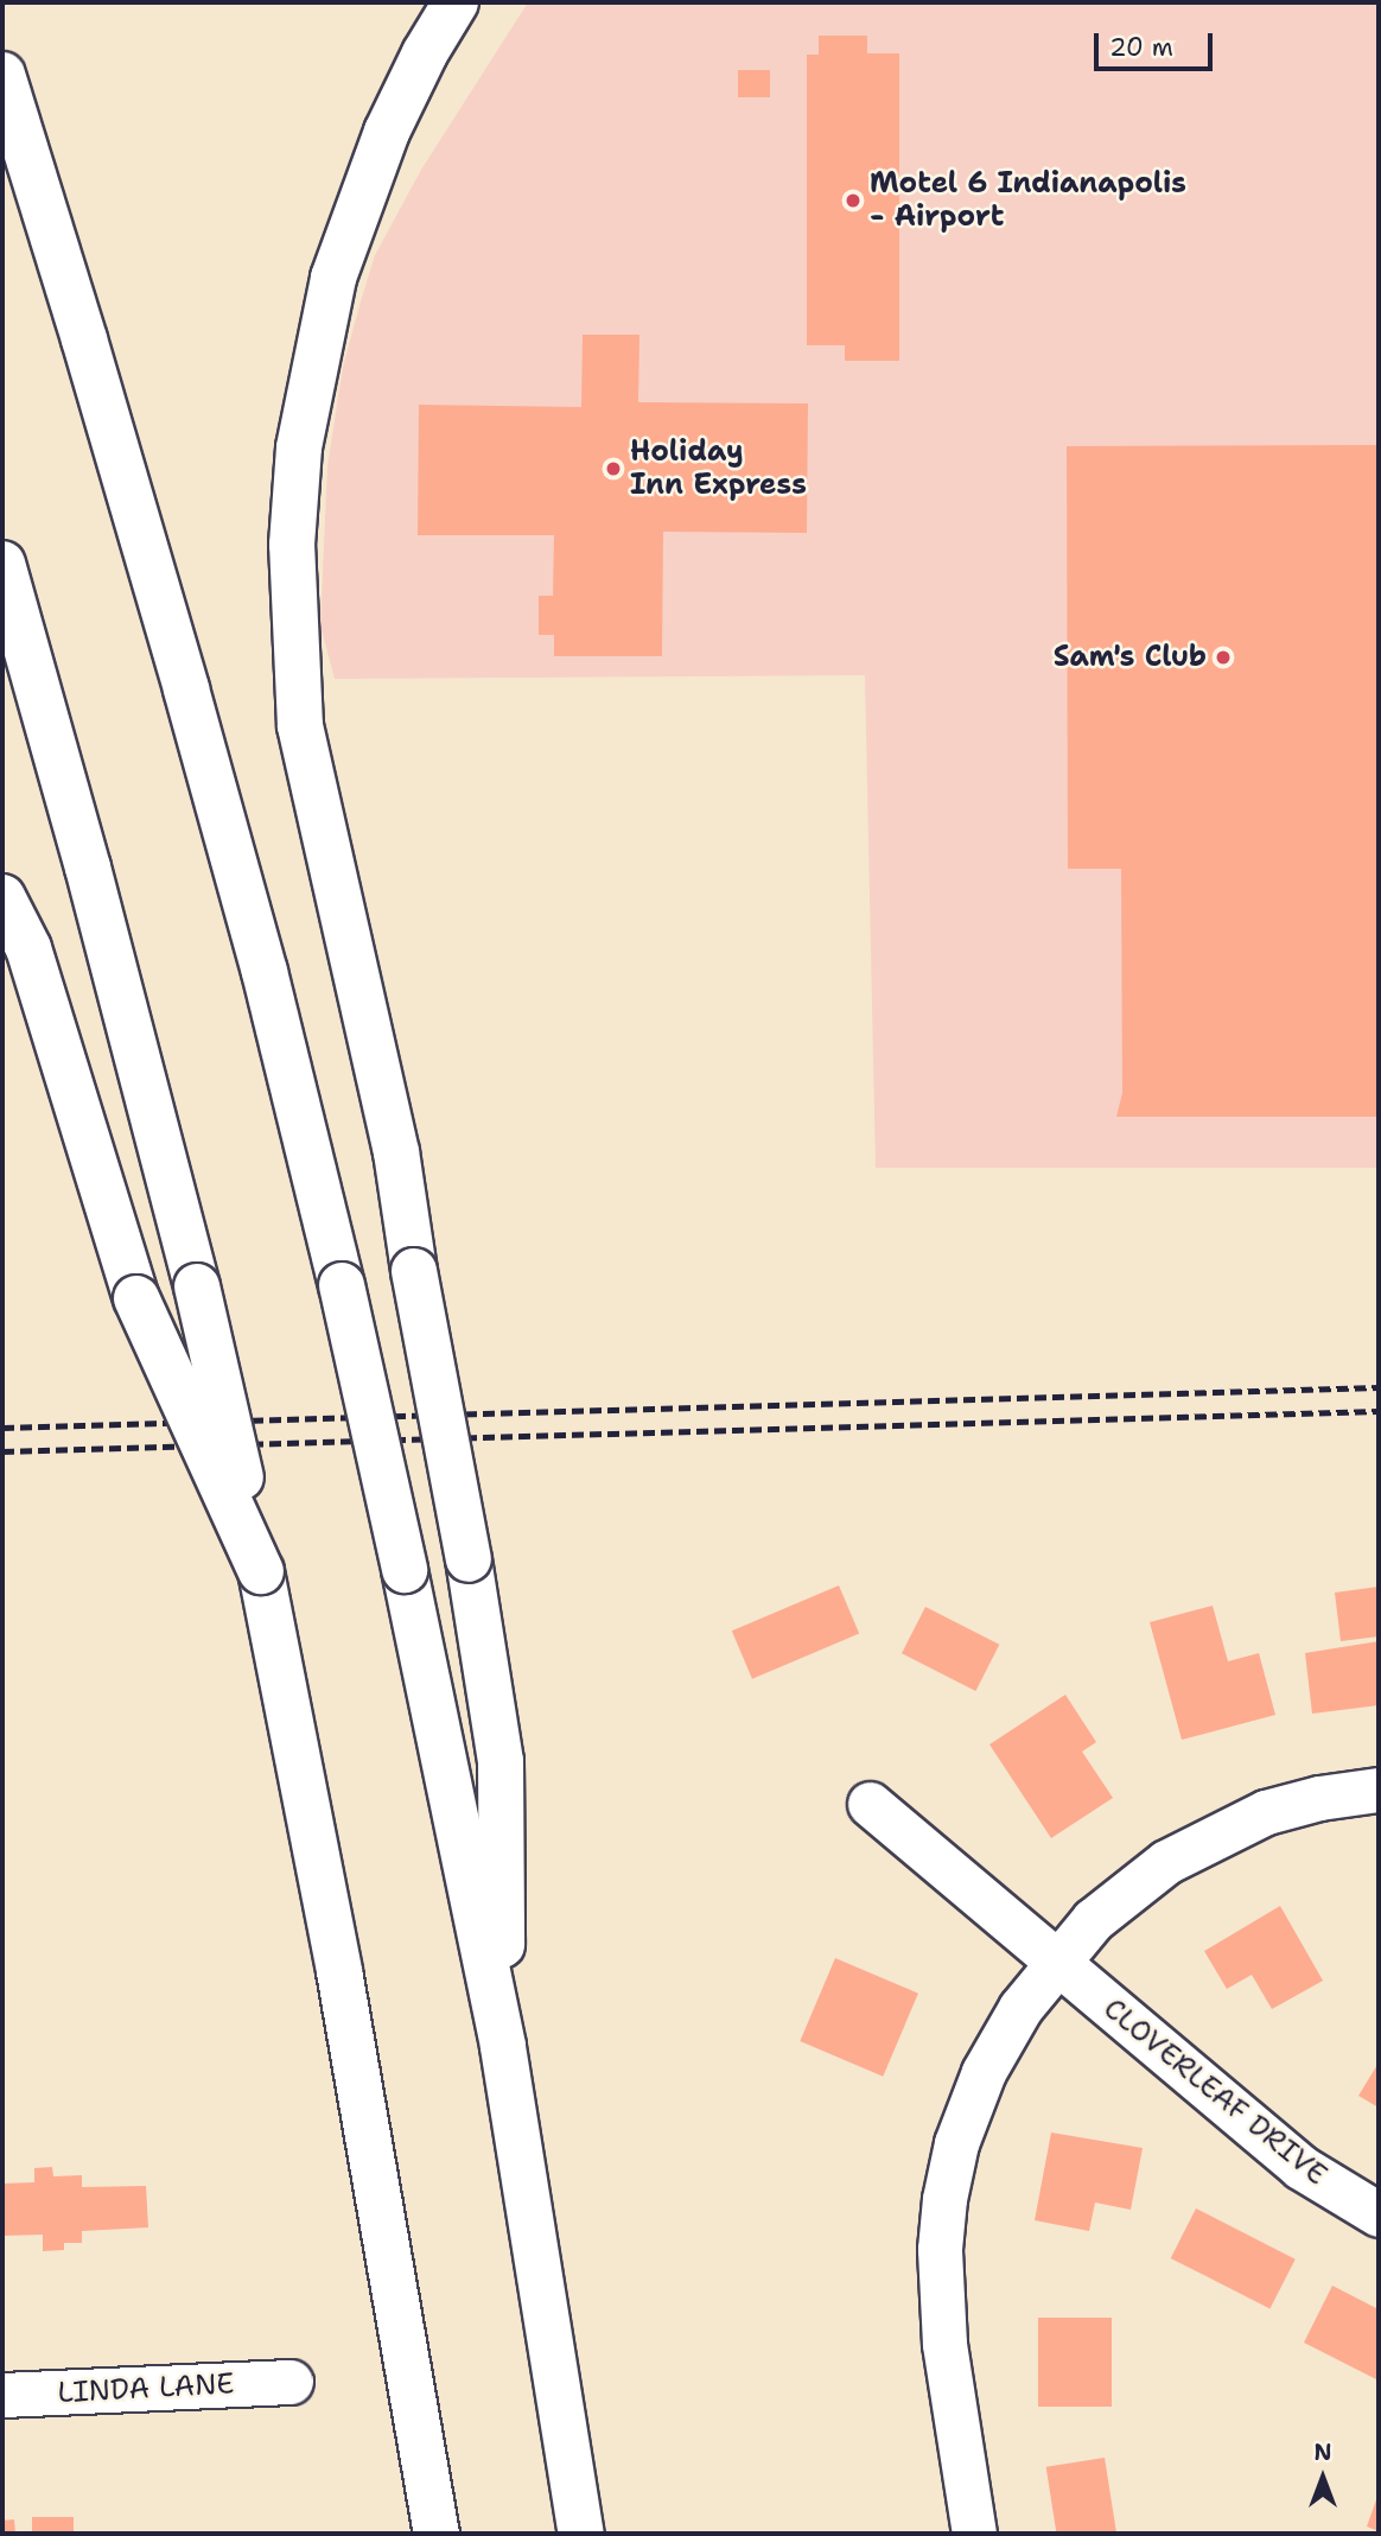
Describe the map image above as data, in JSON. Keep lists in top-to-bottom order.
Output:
{
  "streets": {
    "street": ["CLOVERLEAF DRIVE", "LINDA LANE"]
  },
  "places": ["Motel 6 Indianapolis - Airport", "Holiday Inn Express", "Sam's Club"],
  "scale_bar": "20 m",
  "north": "top"
}
